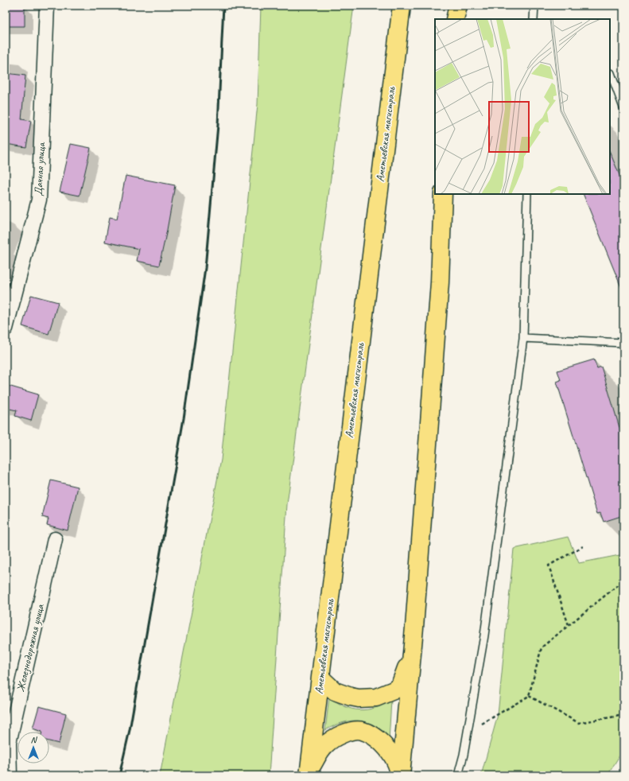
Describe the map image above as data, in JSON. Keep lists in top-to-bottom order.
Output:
{
  "streets": {
    "main road": ["Аметьевская магистраль"],
    "street": ["Дачная улица", "Железнодорожная улица"]
  },
  "north": "top"
}
